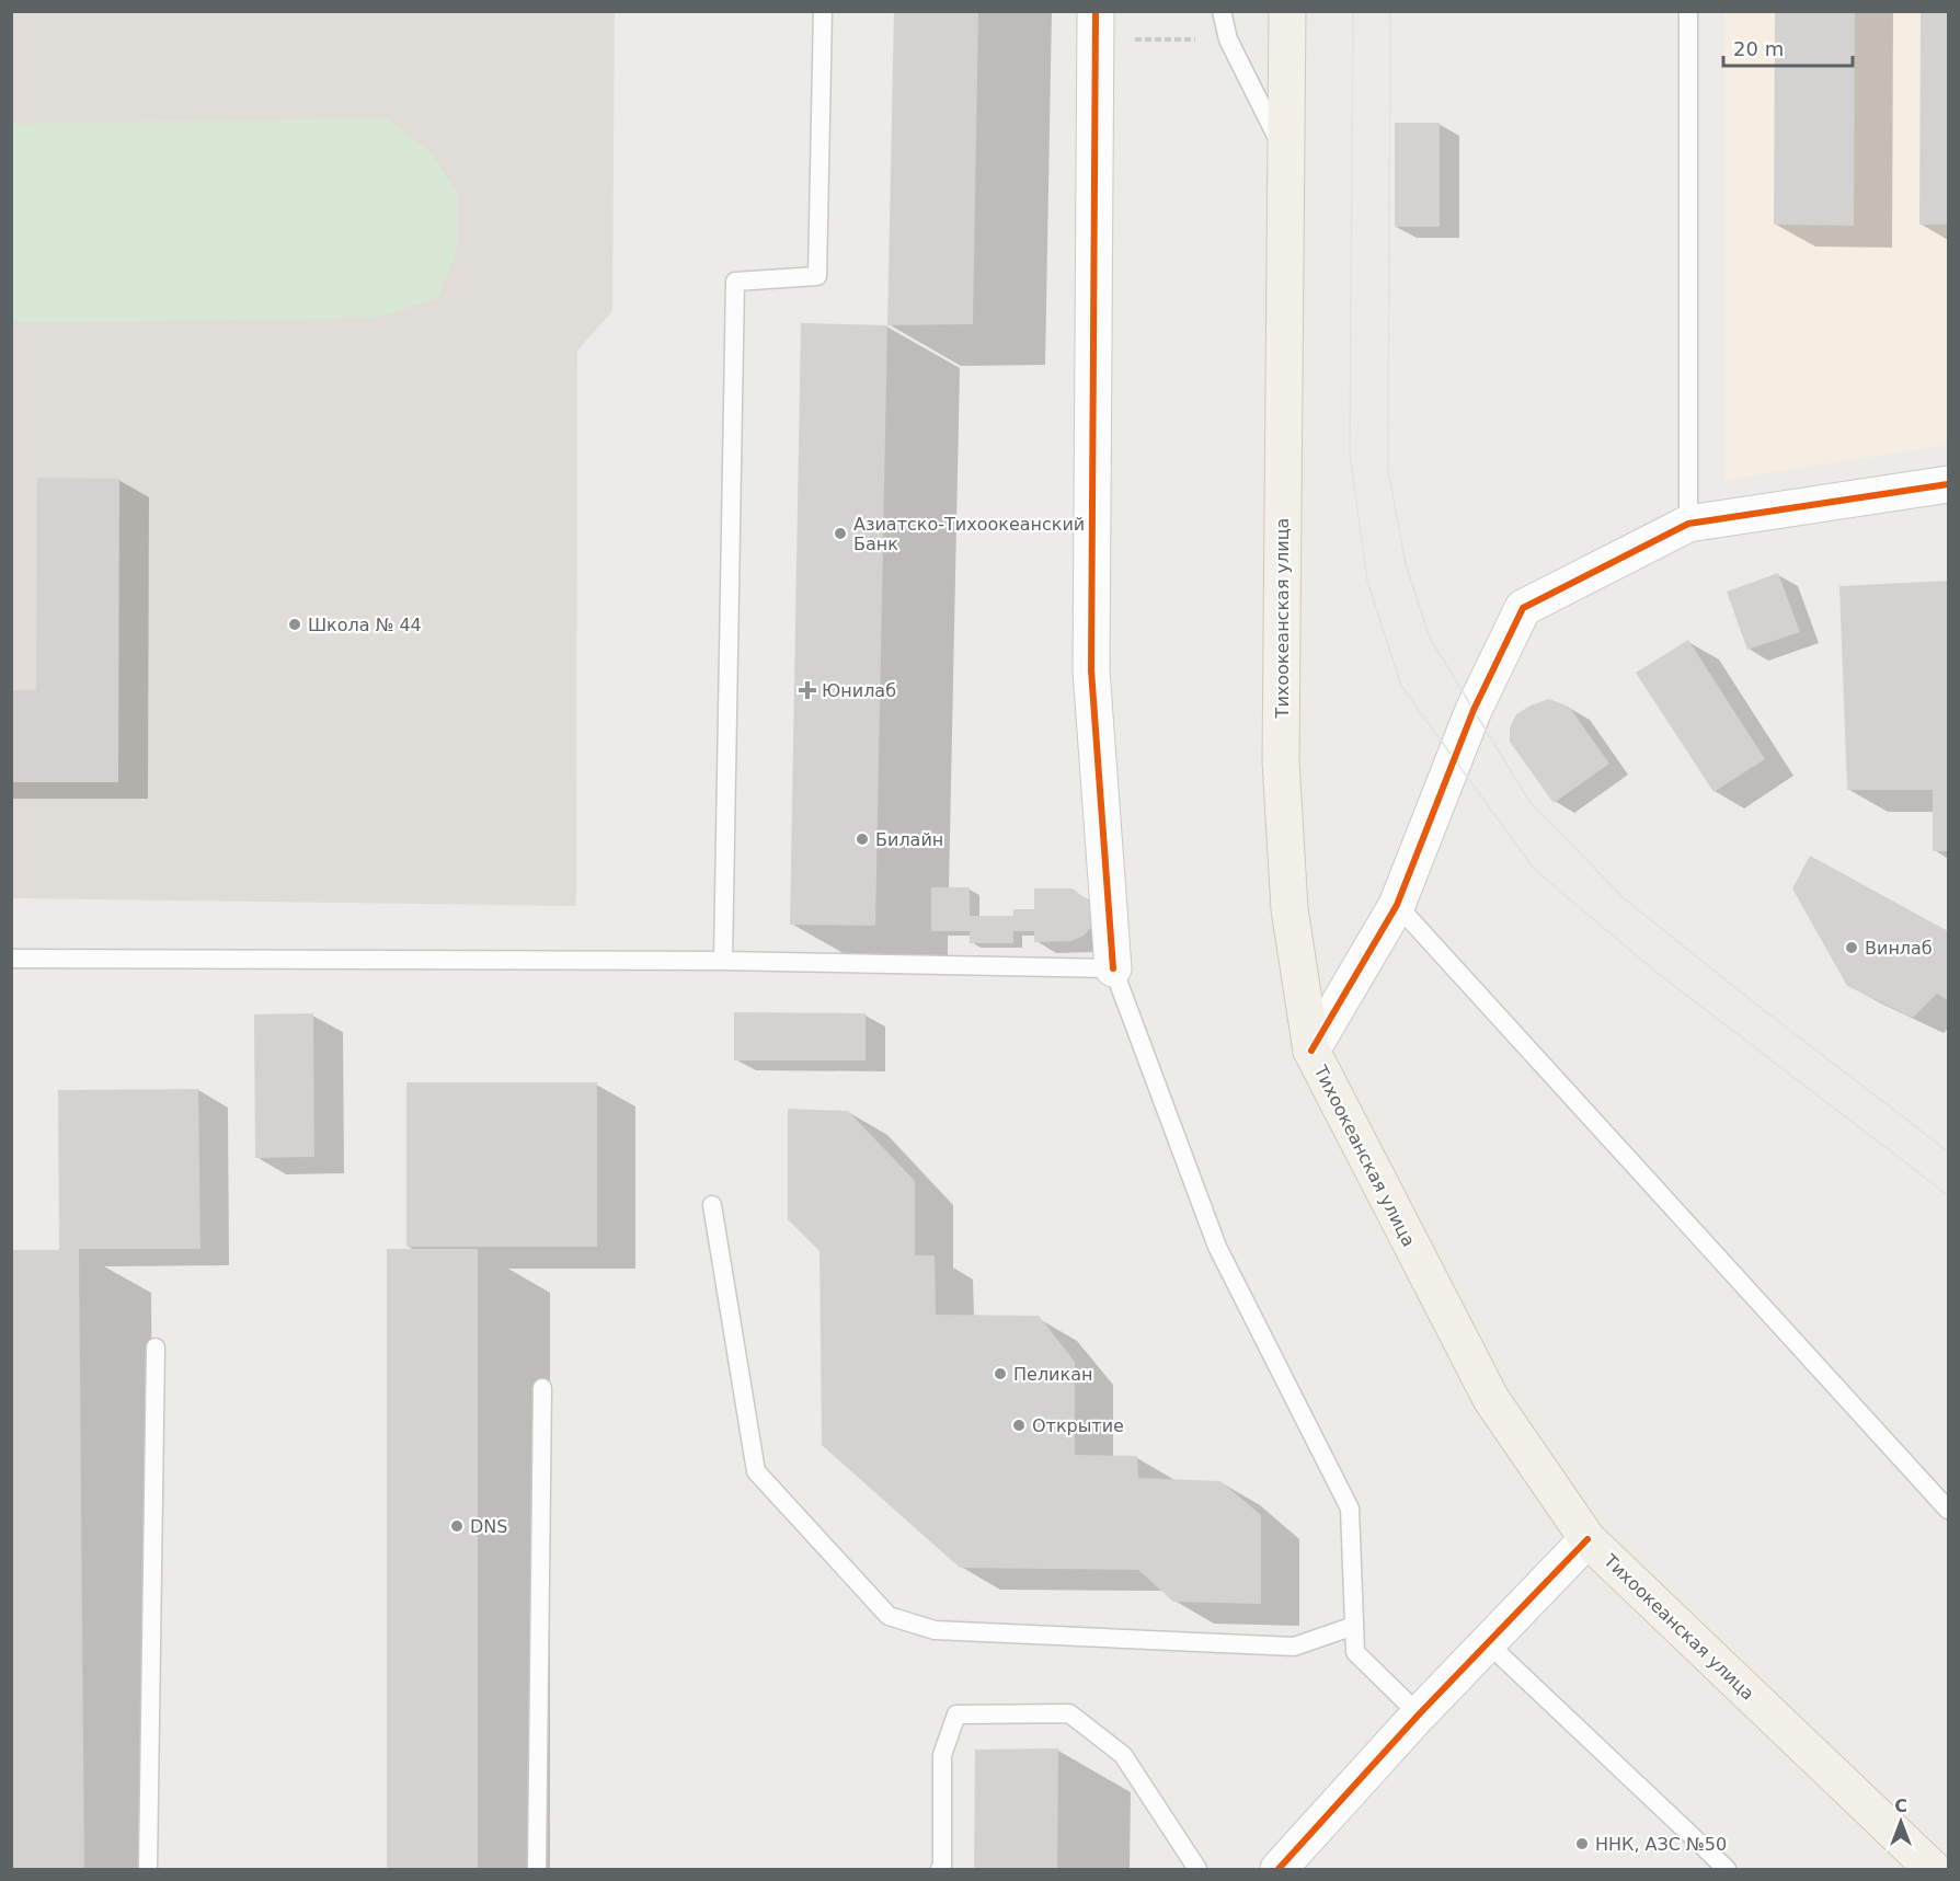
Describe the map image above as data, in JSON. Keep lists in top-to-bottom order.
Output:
{
  "streets": {
    "main road": ["Тихоокеанская улица"]
  },
  "places": {
    "other": [
      "Азиатско-Тихоокеанский Банк",
      "Школа № 44",
      "Билайн",
      "Винлаб",
      "Пеликан",
      "Открытие",
      "DNS",
      "ННК, АЗС №50"
    ],
    "health": ["Юнилаб"]
  },
  "scale_bar": "20 m",
  "north": "top"
}
